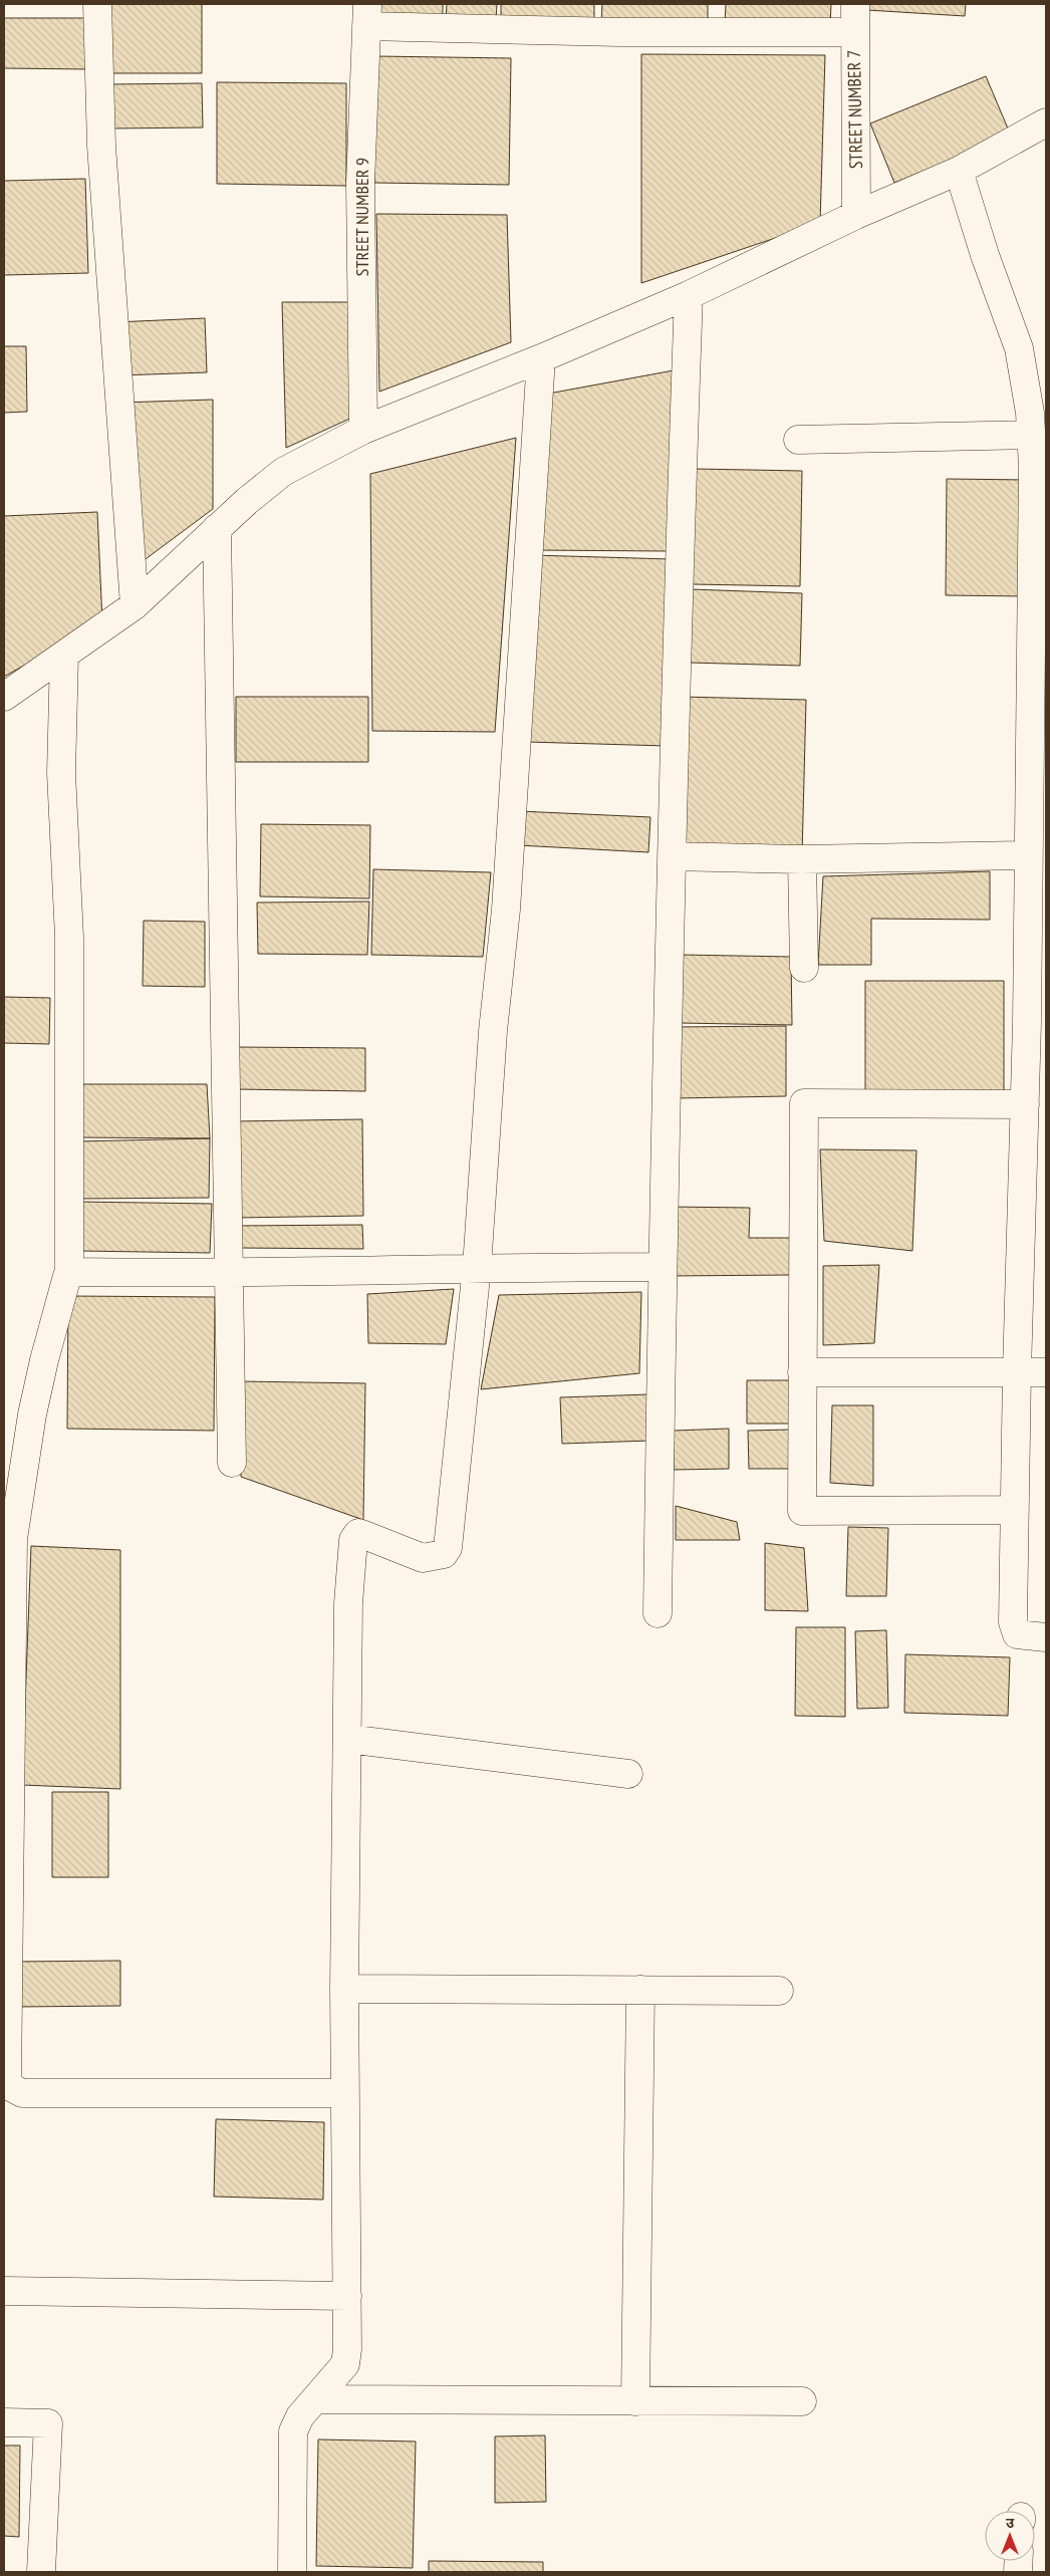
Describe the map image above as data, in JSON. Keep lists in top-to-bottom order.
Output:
{
  "streets": {
    "street": ["STREET NUMBER 7", "STREET NUMBER 9"]
  },
  "north": "top"
}
